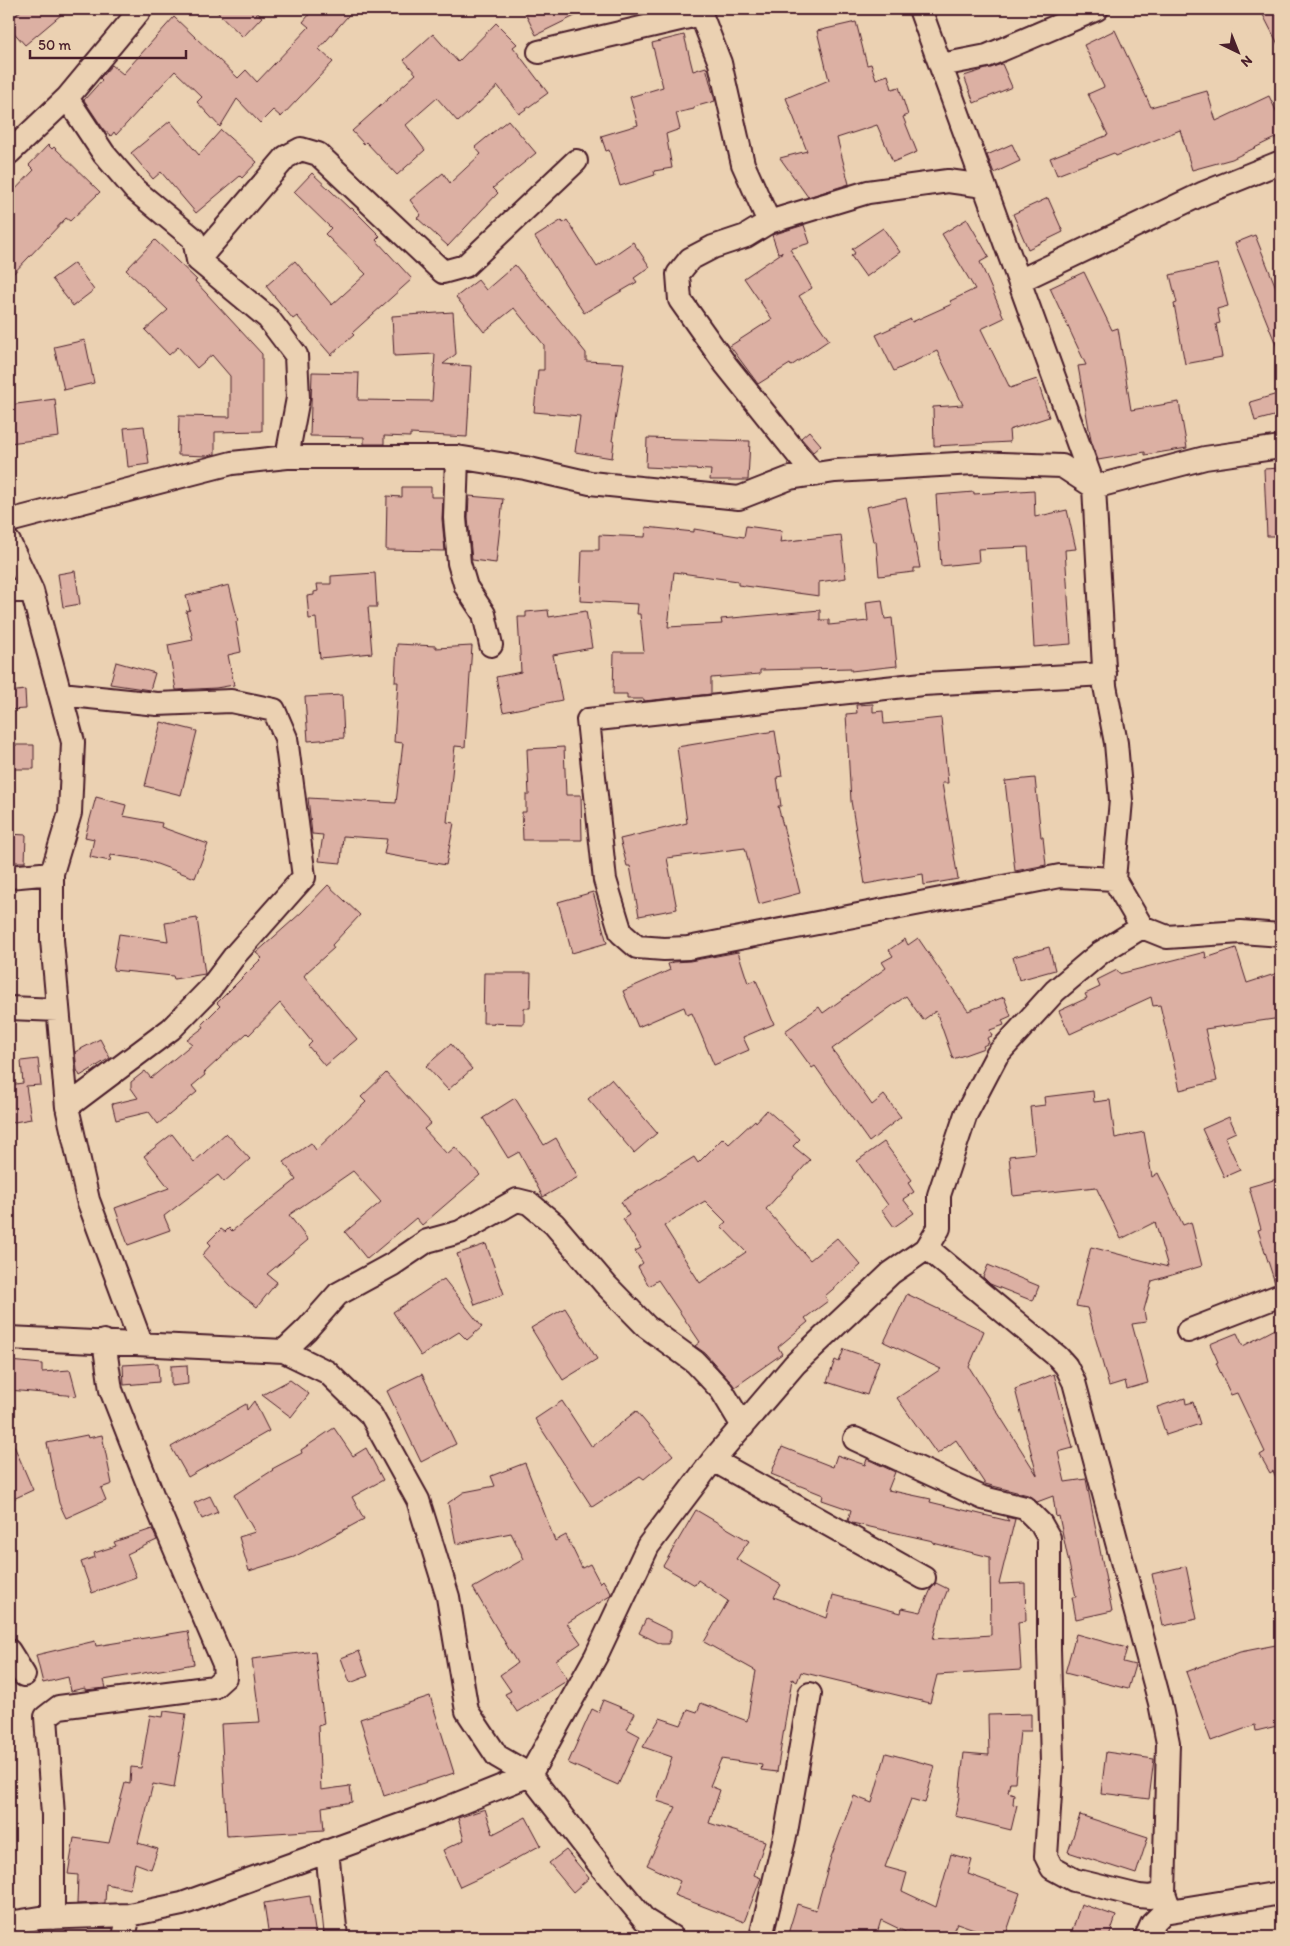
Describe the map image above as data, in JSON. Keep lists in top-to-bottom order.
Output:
{
  "scale_bar": "50 m",
  "north": "bottom right"
}
